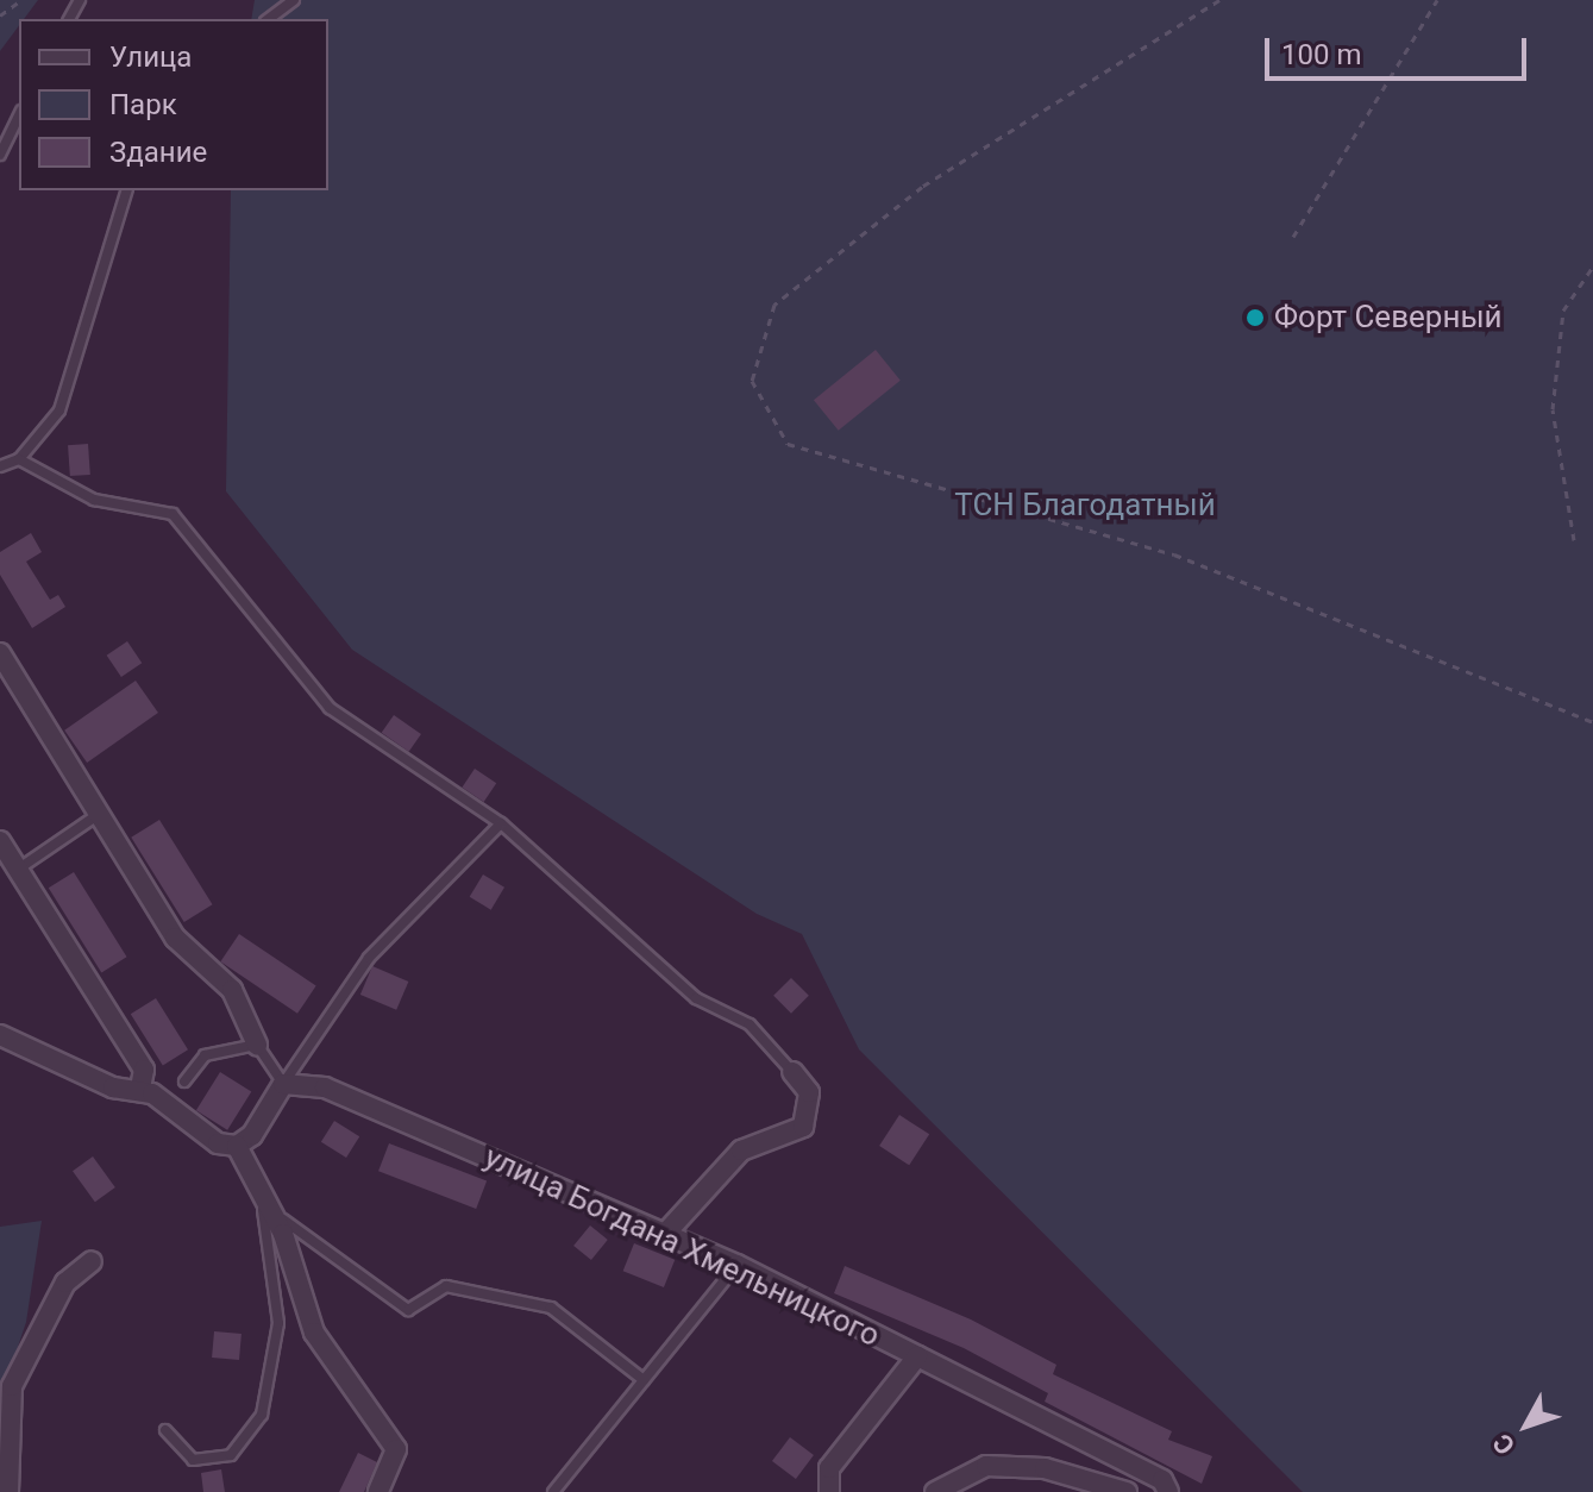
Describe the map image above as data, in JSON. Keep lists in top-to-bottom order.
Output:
{
  "streets": {
    "street": ["улица Богдана Хмельницкого"]
  },
  "parks": ["ТСН Благодатный"],
  "places": ["Форт Северный"],
  "legend": ["Улица", "Парк", "Здание"],
  "scale_bar": "100 m",
  "north": "bottom left"
}
